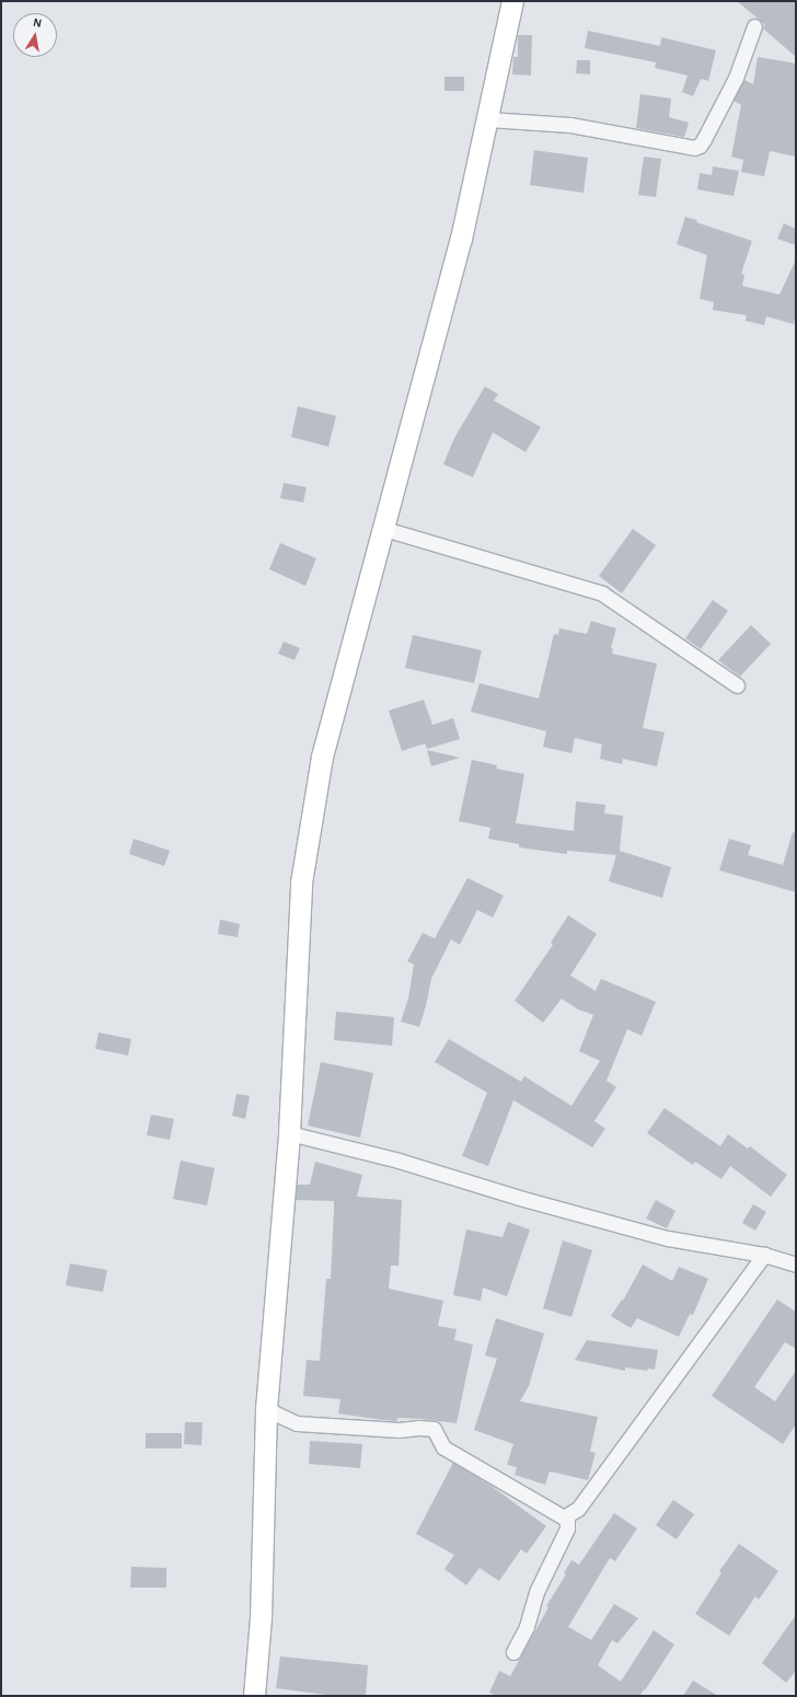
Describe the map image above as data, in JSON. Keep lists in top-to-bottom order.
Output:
{
  "north": "top"
}
